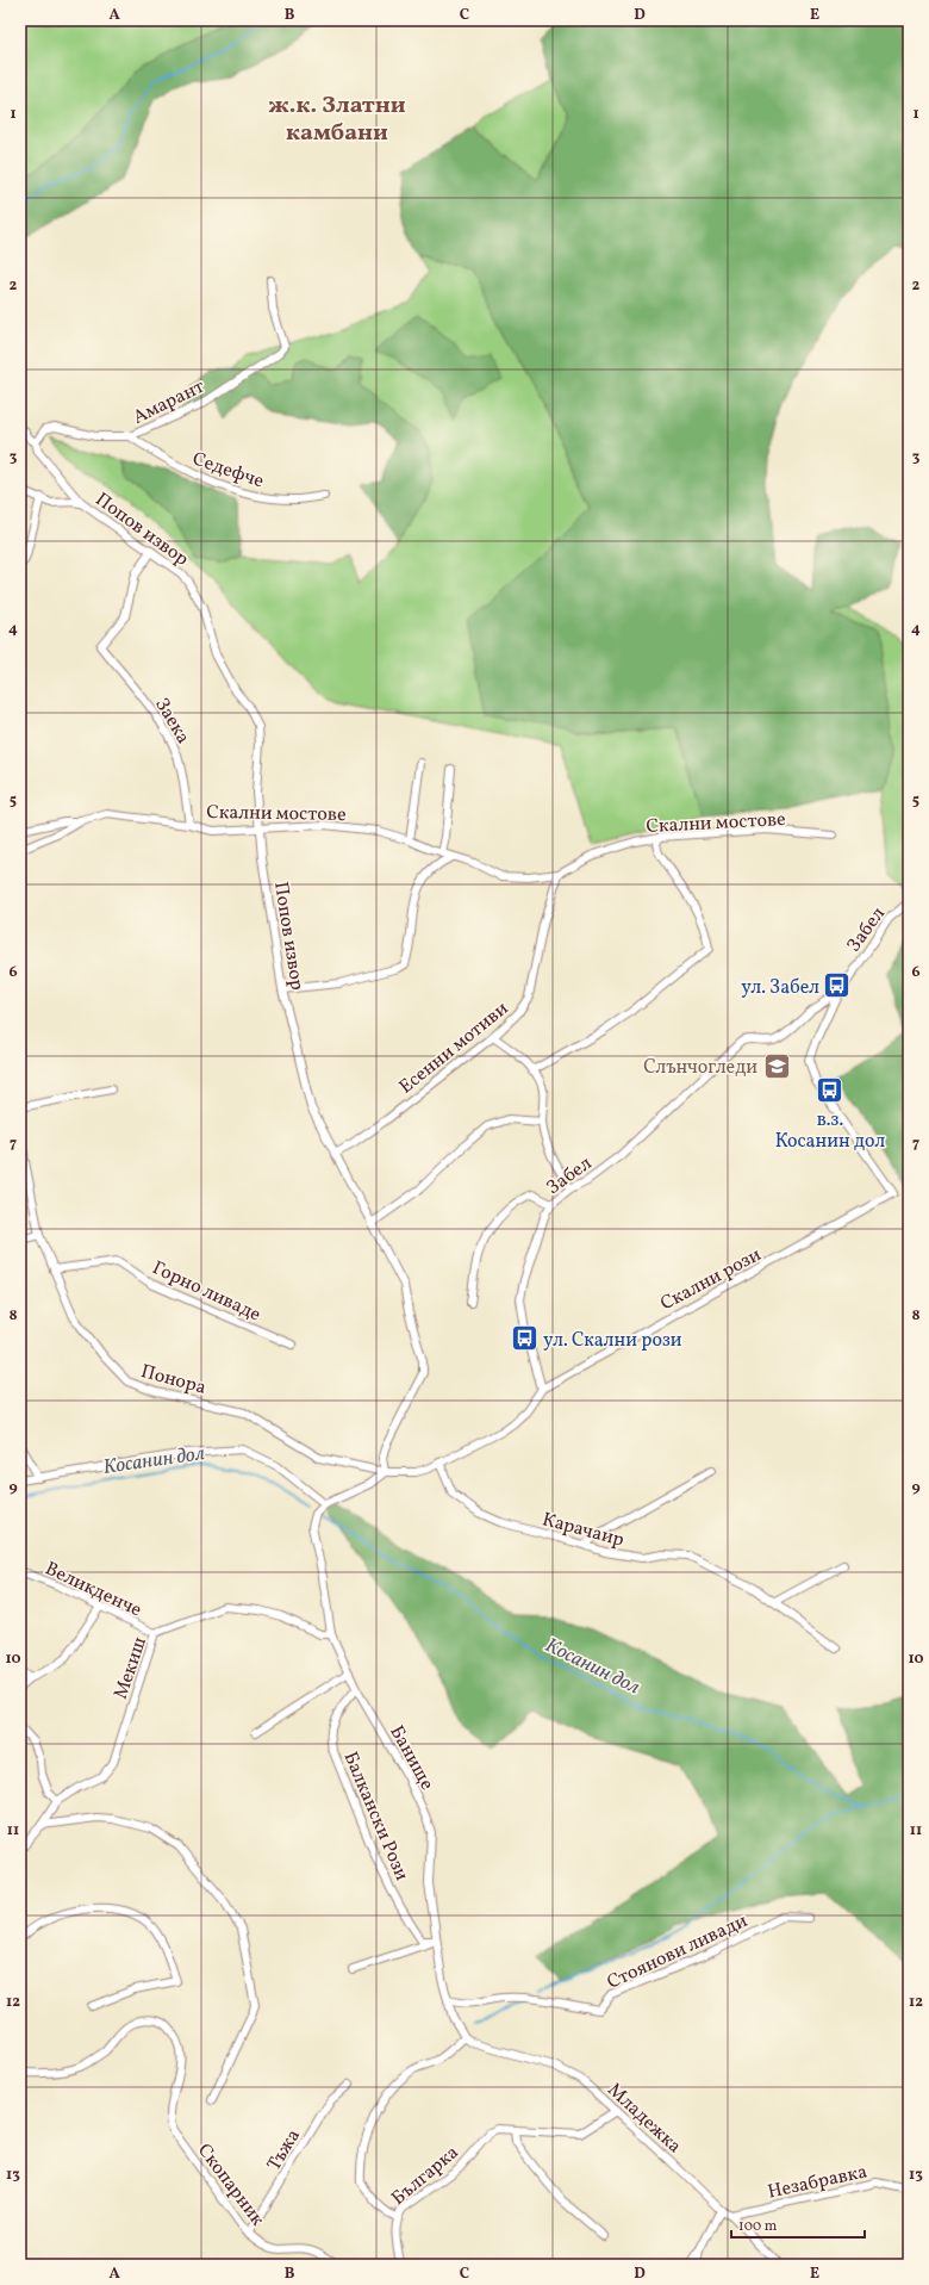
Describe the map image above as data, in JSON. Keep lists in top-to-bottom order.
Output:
{
  "streets": {
    "street": [
      "Амарант",
      "Седефче",
      "Попов извор",
      "Заека",
      "Скални мостове",
      "Забел",
      "Есенни мотиви",
      "Скални рози",
      "Горно ливаде",
      "Понора",
      "Карачаир",
      "Великденче",
      "Мекиш",
      "Банище",
      "Балкански Рози",
      "Стоянови ливади",
      "Младежка",
      "Тъжа",
      "Българка",
      "Незабравка",
      "Скопарник"
    ]
  },
  "crossings": [
    ["Амарант", "Седефче"],
    ["Попов извор", "Заека"],
    ["Попов извор", "Скални мостове"],
    ["Попов извор", "Есенни мотиви"],
    ["Попов извор", "Понора"],
    ["Заека", "Скални мостове"],
    ["Скални мостове", "Есенни мотиви"],
    ["Забел", "Скални рози"],
    ["Горно ливаде", "Понора"],
    ["Великденче", "Мекиш"],
    ["Мекиш", "Банище"],
    ["Банище", "Балкански Рози"],
    ["Банище", "Стоянови ливади"],
    ["Банище", "Младежка"],
    ["Младежка", "Българка"],
    ["Младежка", "Незабравка"],
    ["Тъжа", "Скопарник"]
  ],
  "districts": ["ж.к. Златни камбани"],
  "water": ["Косанин дол"],
  "places": {
    "bus stop": ["ул. Забел", "в.з. Косанин дол", "ул. Скални рози"],
    "school or university": ["Слънчогледи"]
  },
  "scale_bar": "100 m",
  "grid": {
    "columns": [
      "A",
      "B",
      "C",
      "D",
      "E"
    ],
    "rows": [
      "1",
      "2",
      "3",
      "4",
      "5",
      "6",
      "7",
      "8",
      "9",
      "10",
      "11",
      "12",
      "13"
    ]
  }
}
